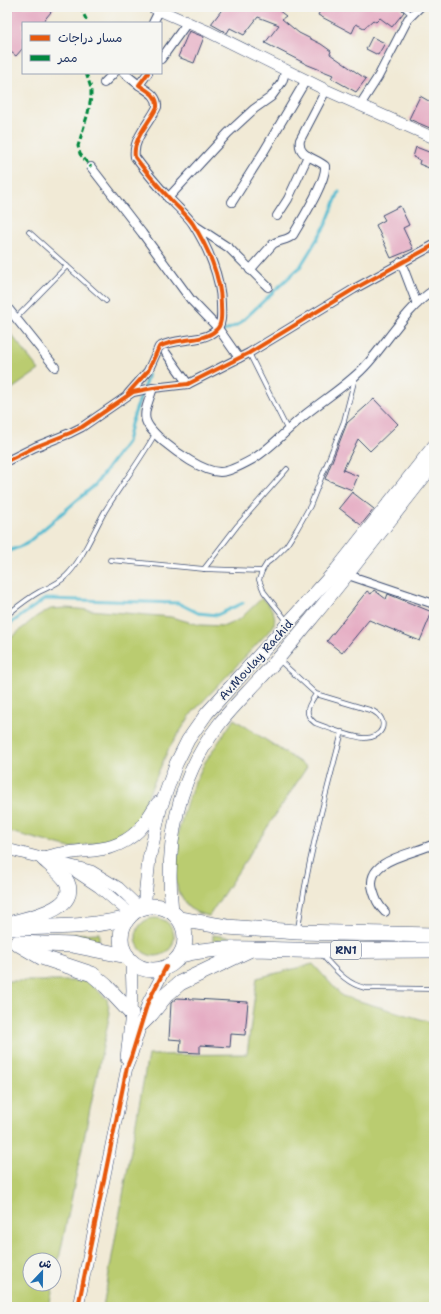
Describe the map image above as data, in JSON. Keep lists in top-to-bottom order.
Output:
{
  "streets": {
    "highway": ["RN1"],
    "main road": ["Av.Moulay Rachid"]
  },
  "crossings": [
    ["Av.Moulay Rachid", "RN1"]
  ],
  "legend": ["مسار دراجات", "ممر"],
  "north": "top"
}
